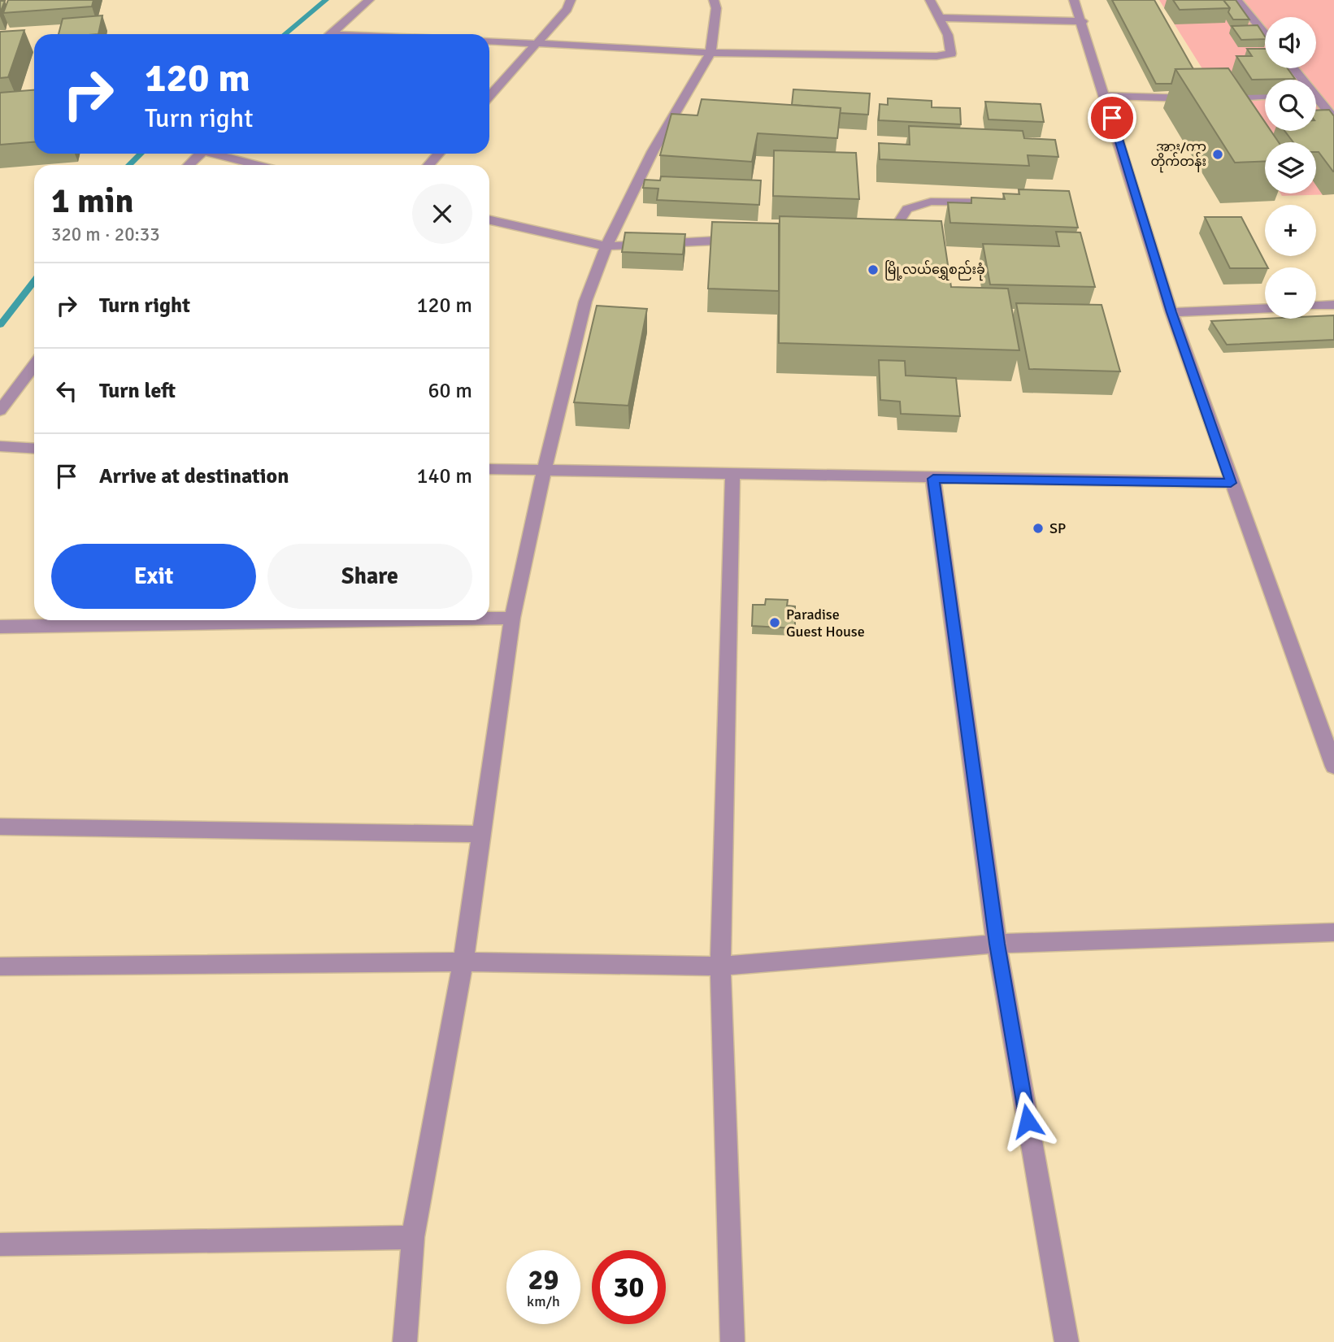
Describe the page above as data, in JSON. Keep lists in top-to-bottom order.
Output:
{
  "places": [
    "အား/ကာ တိုက်တန်း",
    "မြို့လယ်ရွှေစည်းခုံ",
    "SP",
    "Paradise Guest House"
  ],
  "page": {
    "map_buttons": ["+", "−"],
    "turn": ["120 m", "Turn right"],
    "heading": ["1 min", "320 m · 20:33"],
    "list": [
      {
        "name": "Turn right",
        "value": "120 m"
      },
      {
        "name": "Turn left",
        "value": "60 m"
      },
      {
        "name": "Arrive at destination",
        "value": "140 m"
      }
    ],
    "buttons": ["Exit", "Share"],
    "speed": "29 km/h",
    "limit": "30"
  }
}
